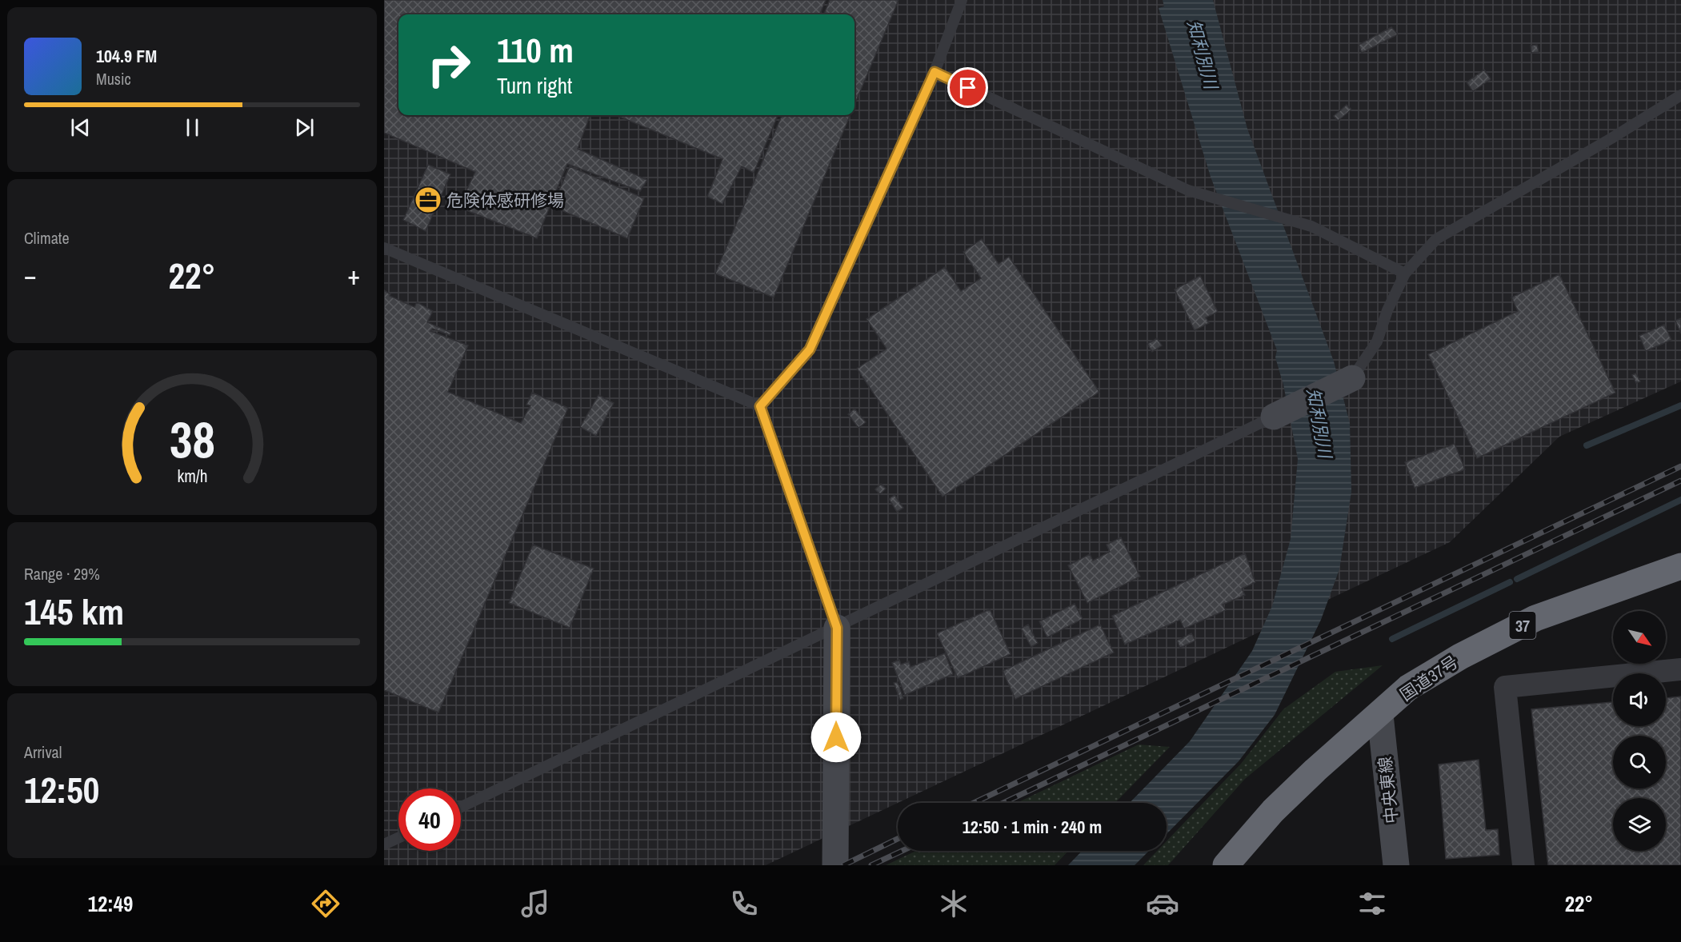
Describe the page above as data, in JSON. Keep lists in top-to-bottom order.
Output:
{
  "streets": {
    "highway": ["37", "国道37号"],
    "street": ["中央東線"]
  },
  "crossings": [
    ["国道37号", "中央東線"]
  ],
  "water": ["知利別川"],
  "places": {
    "office": ["危険体感研修場"]
  },
  "north": "bottom right",
  "page": {
    "turn": ["110 m", "Turn right"],
    "song": ["104.9 FM", "Music"],
    "tile": [
      "Climate",
      ["Range · 29%", "145 km"],
      ["Arrival", "12:50"]
    ],
    "heat": ["−", "22°", "+"],
    "limit": "40",
    "trip": "12:50 · 1 min · 240 m",
    "tabs": ["12:49", "22°"],
    "gauge": ["38", "km/h"]
  }
}
